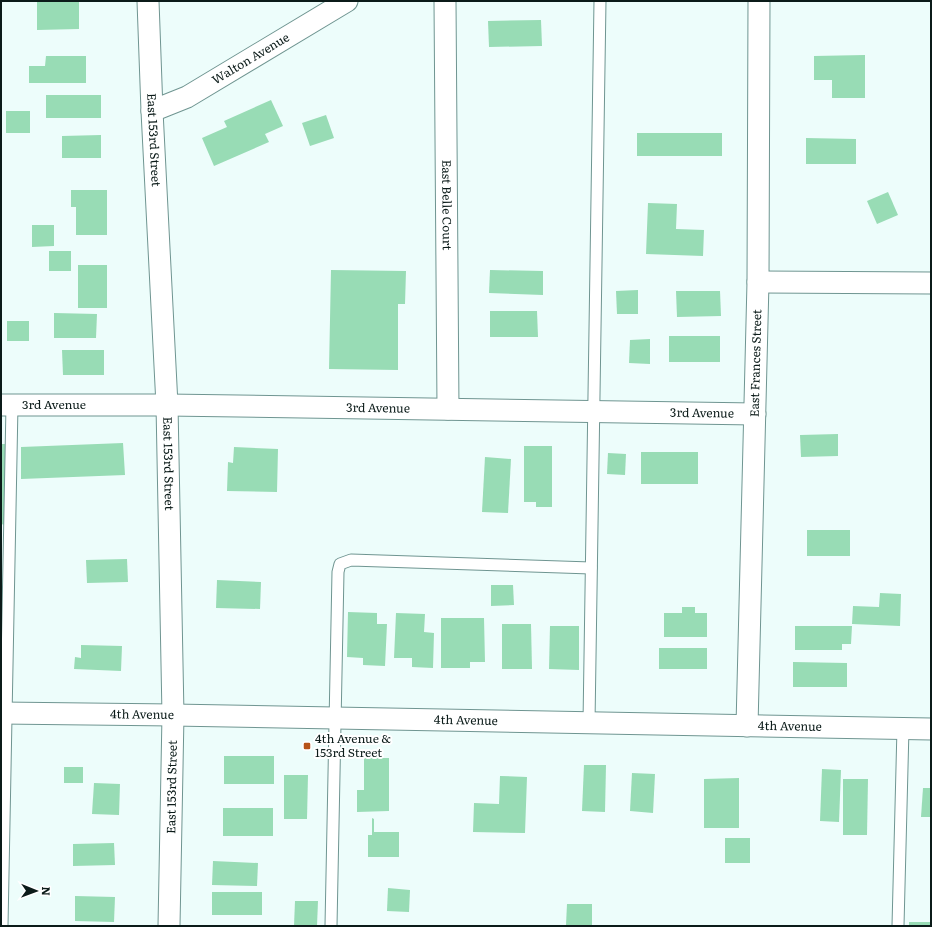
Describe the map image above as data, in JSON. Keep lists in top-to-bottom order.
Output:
{
  "streets": {
    "street": [
      "Walton Avenue",
      "East 153rd Street",
      "East Belle Court",
      "East Frances Street",
      "3rd Avenue",
      "4th Avenue"
    ]
  },
  "crossings": [
    ["Walton Avenue", "East 153rd Street"],
    ["East 153rd Street", "3rd Avenue"],
    ["East 153rd Street", "4th Avenue"],
    ["East Belle Court", "3rd Avenue"],
    ["East Frances Street", "3rd Avenue"],
    ["East Frances Street", "4th Avenue"]
  ],
  "places": {
    "transit": ["4th Avenue & 153rd Street"]
  },
  "north": "right"
}
